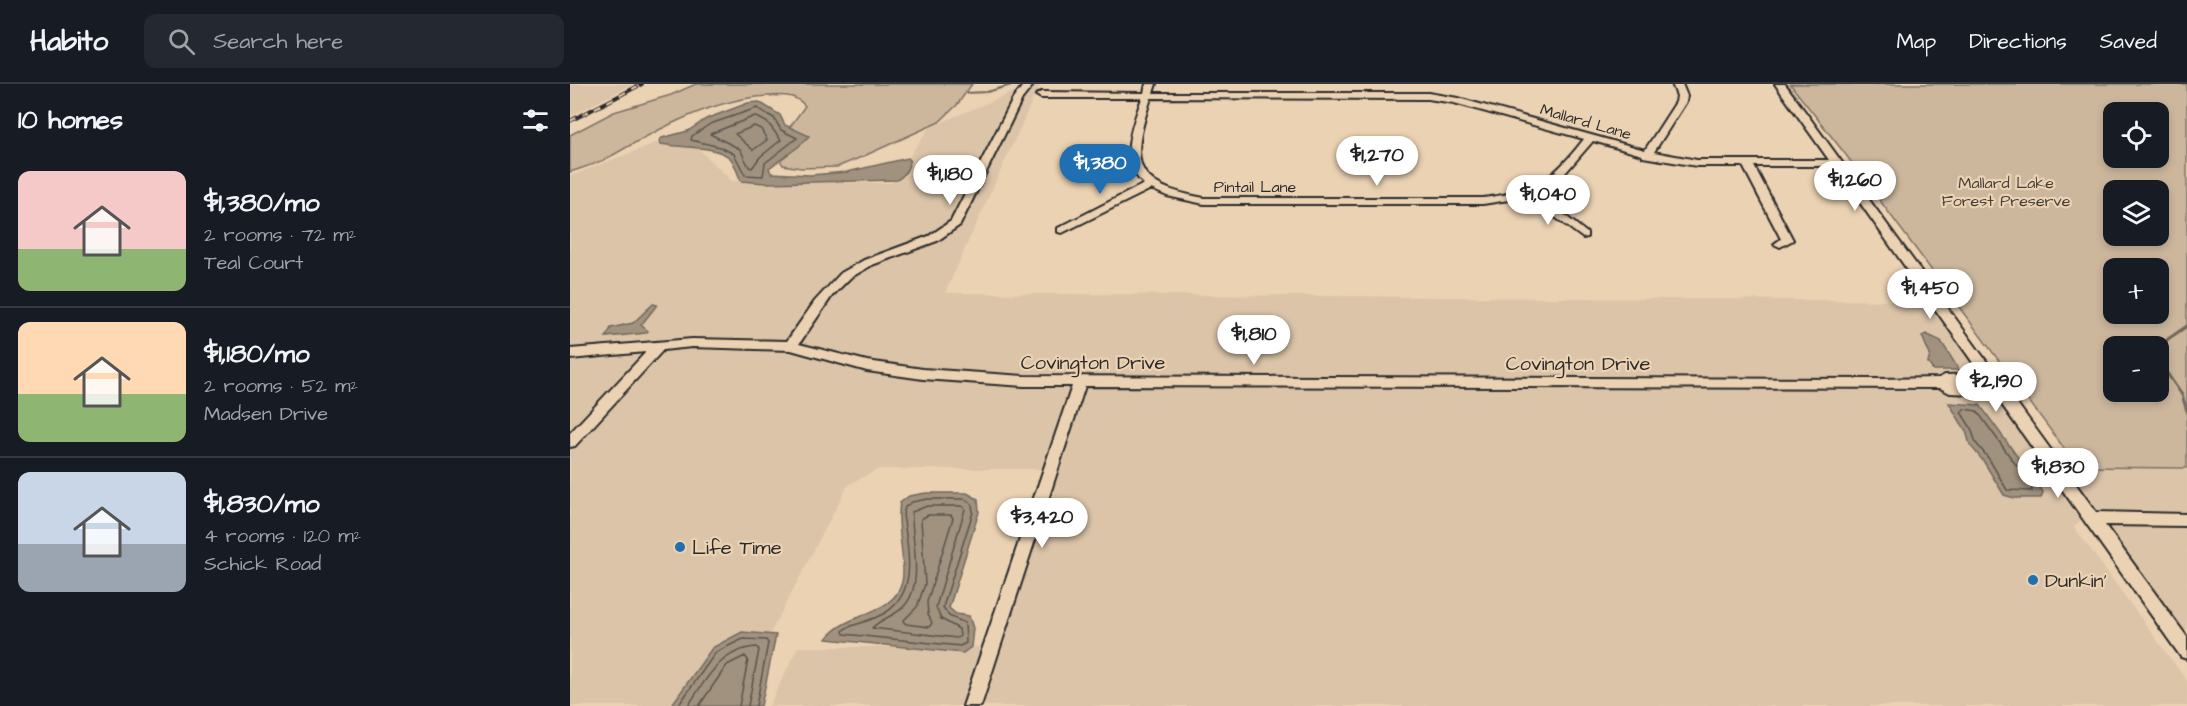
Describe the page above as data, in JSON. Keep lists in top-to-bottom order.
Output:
{
  "streets": {
    "street": ["Mallard Lane", "Pintail Lane", "Covington Drive"]
  },
  "crossings": [
    ["Mallard Lane", "Pintail Lane"]
  ],
  "parks": ["Mallard Lake Forest Preserve"],
  "places": ["Life Time", "Dunkin'"],
  "page": {
    "header": "Habito",
    "search": "Search here",
    "nav": ["Map", "Directions", "Saved"],
    "heading": "10 homes",
    "map_buttons": ["+", "−"],
    "price": [
      "$1,270",
      "$1,380",
      "$1,180",
      "$1,260",
      "$1,040",
      "$1,450",
      "$1,810",
      "$2,190",
      "$1,830",
      "$3,420"
    ],
    "list": [
      {
        "name": "$1,380/mo",
        "note": "2 rooms · 72 m² · Teal Court"
      },
      {
        "name": "$1,180/mo",
        "note": "2 rooms · 52 m² · Madsen Drive"
      },
      {
        "name": "$1,830/mo",
        "note": "4 rooms · 120 m² · Schick Road"
      }
    ]
  }
}
